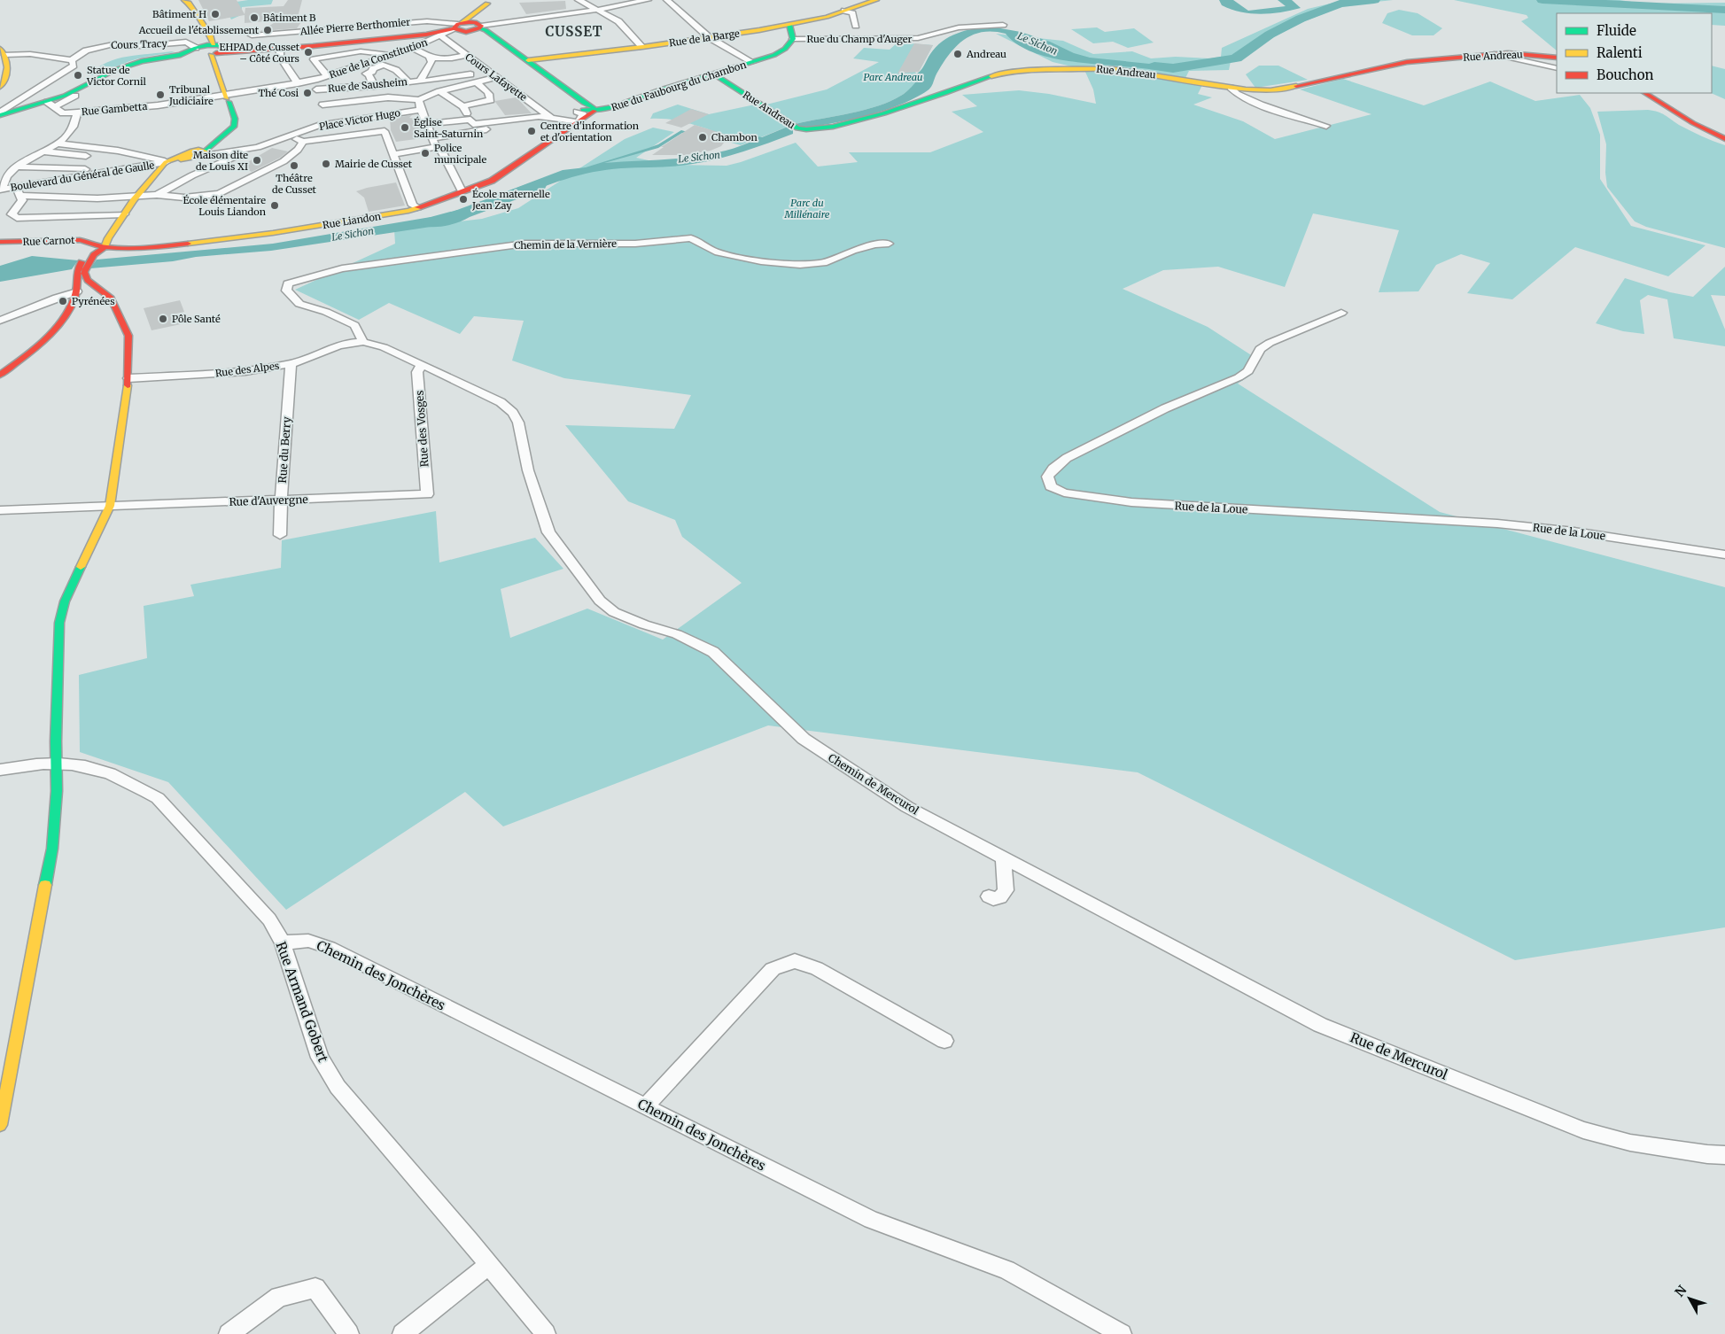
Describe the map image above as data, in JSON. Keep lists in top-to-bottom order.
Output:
{
  "streets": {
    "main road": [
      "Rue de la Barge",
      "Cours Tracy",
      "Rue Andreau",
      "Rue du Faubourg du Chambon",
      "Boulevard du Général de Gaulle",
      "Rue Liandon",
      "Rue Carnot"
    ],
    "street": [
      "Allée Pierre Berthomier",
      "Rue du Champ d'Auger",
      "Rue de la Constitution",
      "Cours Lafayette",
      "Rue de Sausheim",
      "Rue Gambetta",
      "Place Victor Hugo",
      "Chemin de la Vernière",
      "Rue des Alpes",
      "Rue des Vosges",
      "Rue du Berry",
      "Rue d'Auvergne",
      "Rue de la Loue",
      "Chemin de Mercurol",
      "Chemin des Jonchères",
      "Rue Armand Gobert",
      "Rue de Mercurol"
    ]
  },
  "crossings": [
    ["Rue du Champ d'Auger", "Rue du Faubourg du Chambon"],
    ["Cours Tracy", "Rue Gambetta"],
    ["Rue Andreau", "Rue du Faubourg du Chambon"],
    ["Rue de la Constitution", "Cours Lafayette"],
    ["Rue de la Constitution", "Rue Gambetta"],
    ["Rue du Faubourg du Chambon", "Rue Liandon"],
    ["Place Victor Hugo", "Boulevard du Général de Gaulle"],
    ["Rue Liandon", "Rue Carnot"],
    ["Chemin de la Vernière", "Rue des Alpes"],
    ["Chemin de la Vernière", "Chemin de Mercurol"],
    ["Rue des Alpes", "Rue du Berry"],
    ["Rue des Alpes", "Chemin de Mercurol"],
    ["Rue des Vosges", "Rue d'Auvergne"],
    ["Rue des Vosges", "Chemin de Mercurol"],
    ["Rue du Berry", "Rue d'Auvergne"],
    ["Chemin de Mercurol", "Rue de Mercurol"],
    ["Chemin des Jonchères", "Rue Armand Gobert"]
  ],
  "districts": ["CUSSET"],
  "water": ["Le Sichon"],
  "parks": ["Parc Andreau", "Parc du Millénaire"],
  "places": [
    "Bâtiment H",
    "Bâtiment B",
    "Accueil de l'établissement",
    "EHPAD de Cusset – Côté Cours",
    "Andreau",
    "Statue de Victor Cornil",
    "Thé Cosi",
    "Tribunal Judiciaire",
    "Église Saint-Saturnin",
    "Centre d'information et d'orientation",
    "Chambon",
    "Police municipale",
    "Maison dite de Louis XI",
    "Mairie de Cusset",
    "Théâtre de Cusset",
    "École maternelle Jean Zay",
    "École élémentaire Louis Liandon",
    "Pyrénées",
    "Pôle Santé"
  ],
  "legend": ["Fluide", "Ralenti", "Bouchon"],
  "north": "top left"
}
